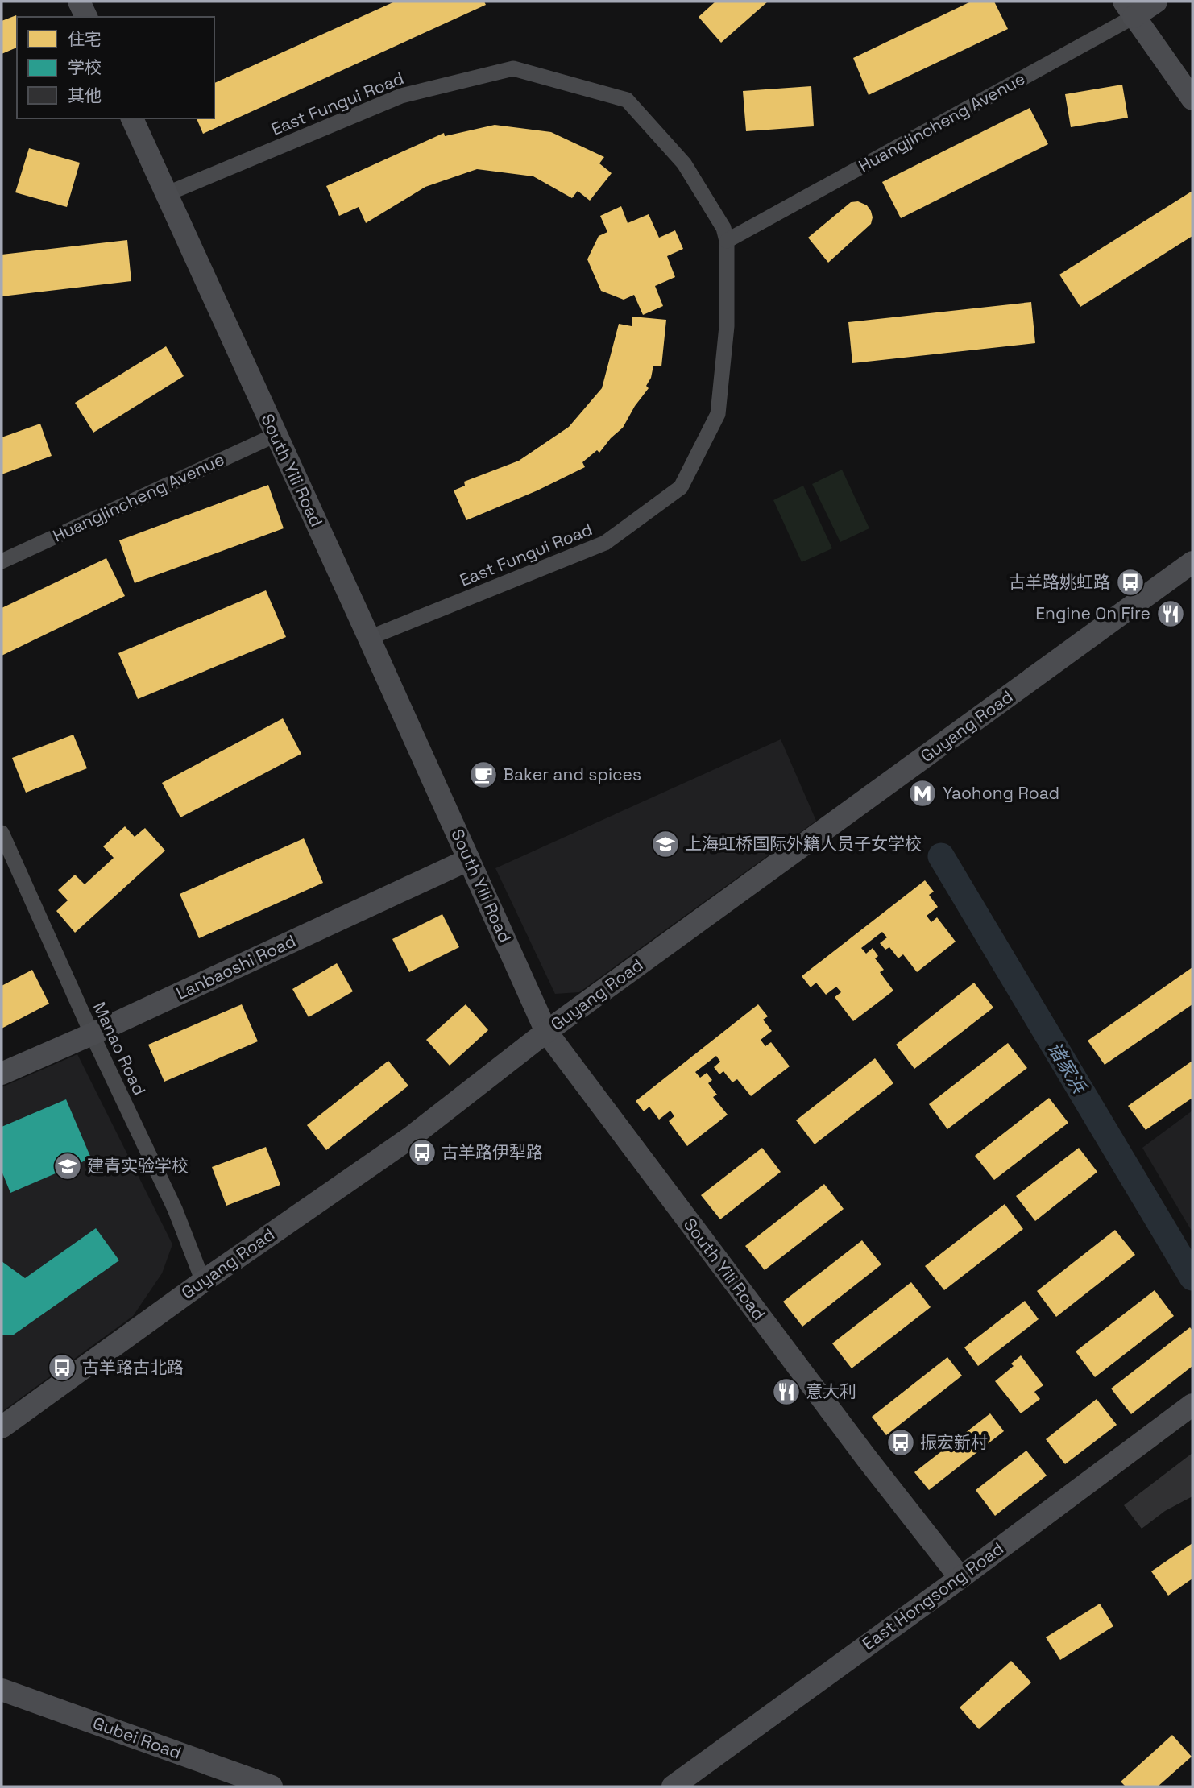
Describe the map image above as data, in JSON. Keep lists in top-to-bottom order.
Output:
{
  "streets": {
    "street": [
      "East Fungui Road",
      "Huangjincheng Avenue",
      "South Yili Road",
      "Guyang Road",
      "Lanbaoshi Road",
      "Manao Road",
      "East Hongsong Road",
      "Gubei Road"
    ]
  },
  "crossings": [
    ["East Fungui Road", "Huangjincheng Avenue"],
    ["East Fungui Road", "South Yili Road"],
    ["Huangjincheng Avenue", "South Yili Road"],
    ["South Yili Road", "Guyang Road"],
    ["South Yili Road", "Lanbaoshi Road"],
    ["South Yili Road", "East Hongsong Road"],
    ["Guyang Road", "Manao Road"],
    ["Lanbaoshi Road", "Manao Road"]
  ],
  "water": ["诸家浜"],
  "places": {
    "bus stop": [
      "古羊路姚虹路",
      "古羊路伊犁路",
      "古羊路古北路",
      "振宏新村"
    ],
    "restaurant": ["Engine On Fire", "意大利"],
    "cafe": ["Baker and spices"],
    "metro station": ["Yaohong Road"],
    "school or university": ["上海虹桥国际外籍人员子女学校", "建青实验学校"]
  },
  "legend": ["住宅", "学校", "其他"]
}
